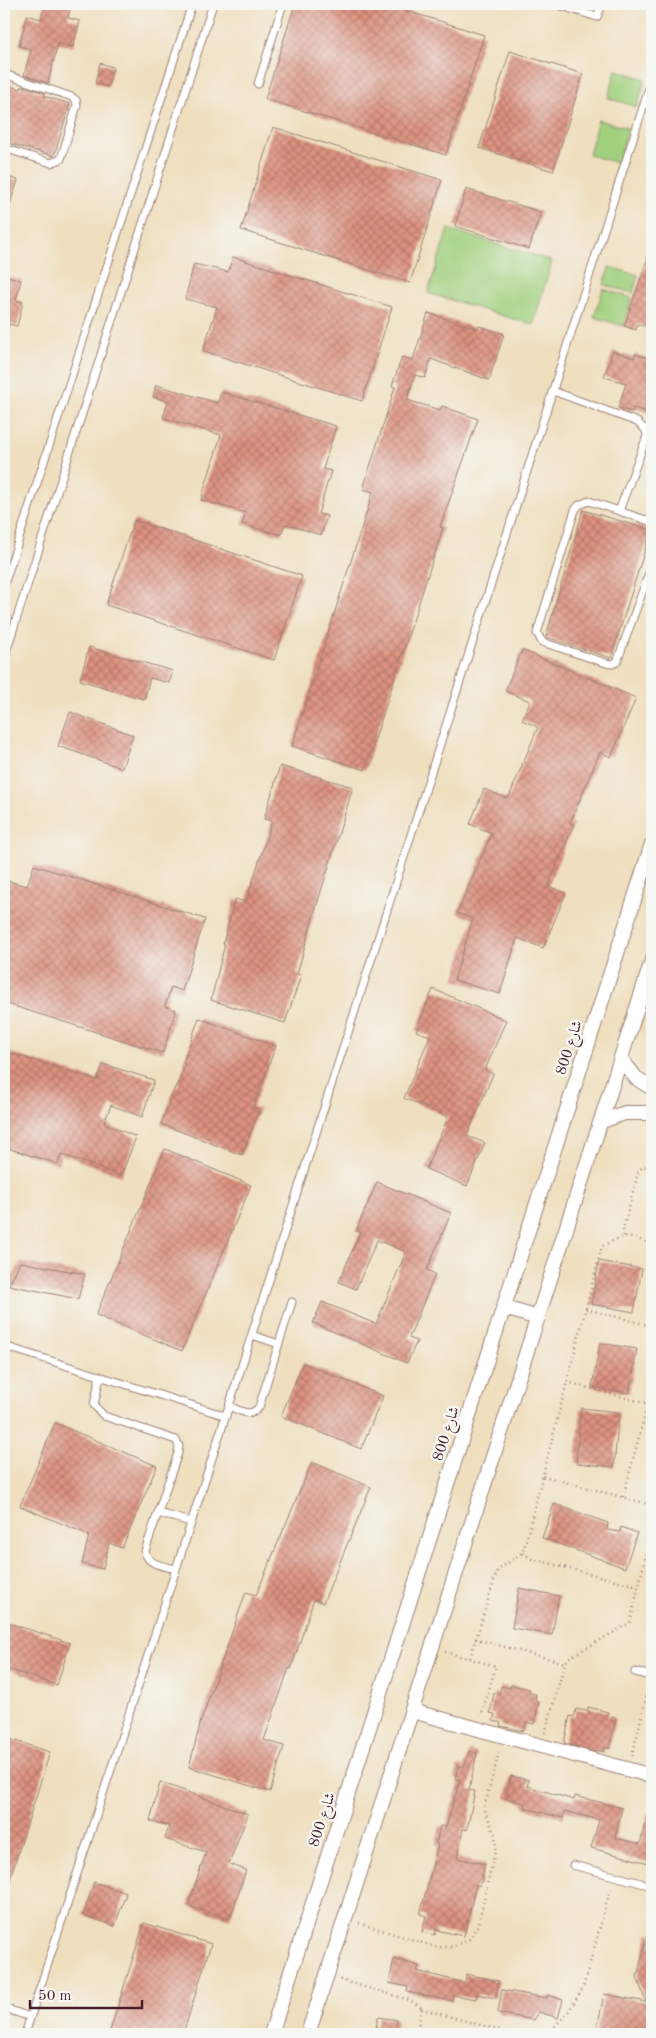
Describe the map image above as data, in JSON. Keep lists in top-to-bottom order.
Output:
{
  "streets": {
    "street": ["شارع 800"]
  },
  "scale_bar": "50 m"
}
